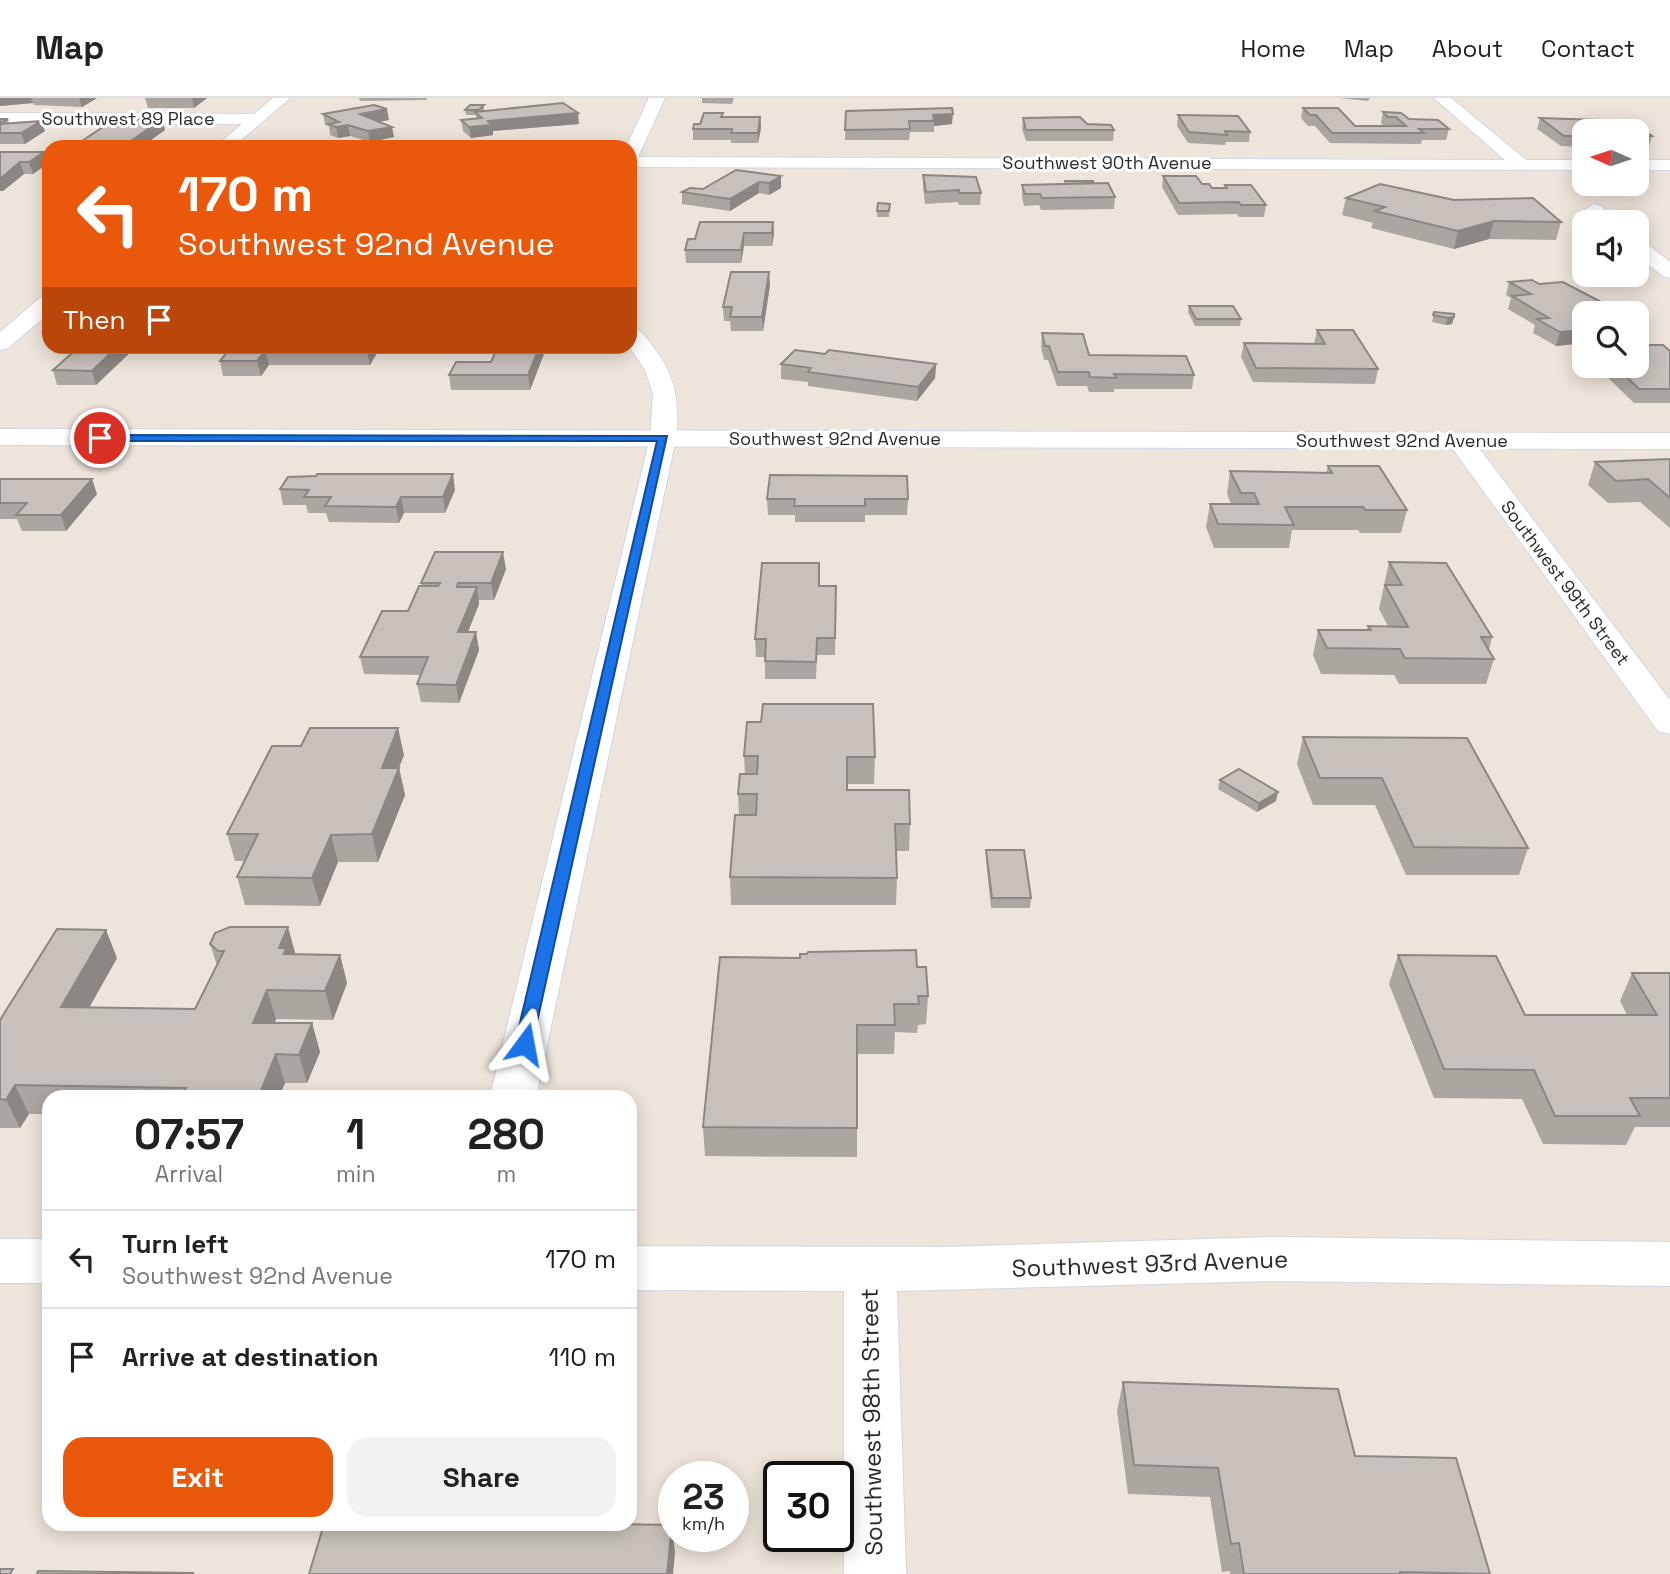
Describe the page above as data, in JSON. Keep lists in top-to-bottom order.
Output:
{
  "streets": {
    "street": [
      "Southwest 89 Place",
      "Southwest 90th Avenue",
      "Southwest 92nd Avenue",
      "Southwest 99th Street",
      "Southwest 93rd Avenue",
      "Southwest 98th Street"
    ]
  },
  "crossings": [
    ["Southwest 92nd Avenue", "Southwest 99th Street"],
    ["Southwest 93rd Avenue", "Southwest 98th Street"]
  ],
  "north": "left",
  "page": {
    "header": "Map",
    "nav": [
      "Home",
      "Map",
      "About",
      "Contact"
    ],
    "turn": ["170 m", "Southwest 92nd Avenue"],
    "then": "Then",
    "eta": [
      "07:57",
      "Arrival",
      "1",
      "min",
      "280",
      "m"
    ],
    "list": [
      {
        "name": "Turn left",
        "note": "Southwest 92nd Avenue",
        "value": "170 m"
      },
      {
        "name": "Arrive at destination",
        "value": "110 m"
      }
    ],
    "buttons": ["Exit", "Share"],
    "speed": "23 km/h",
    "limit": "30"
  }
}
